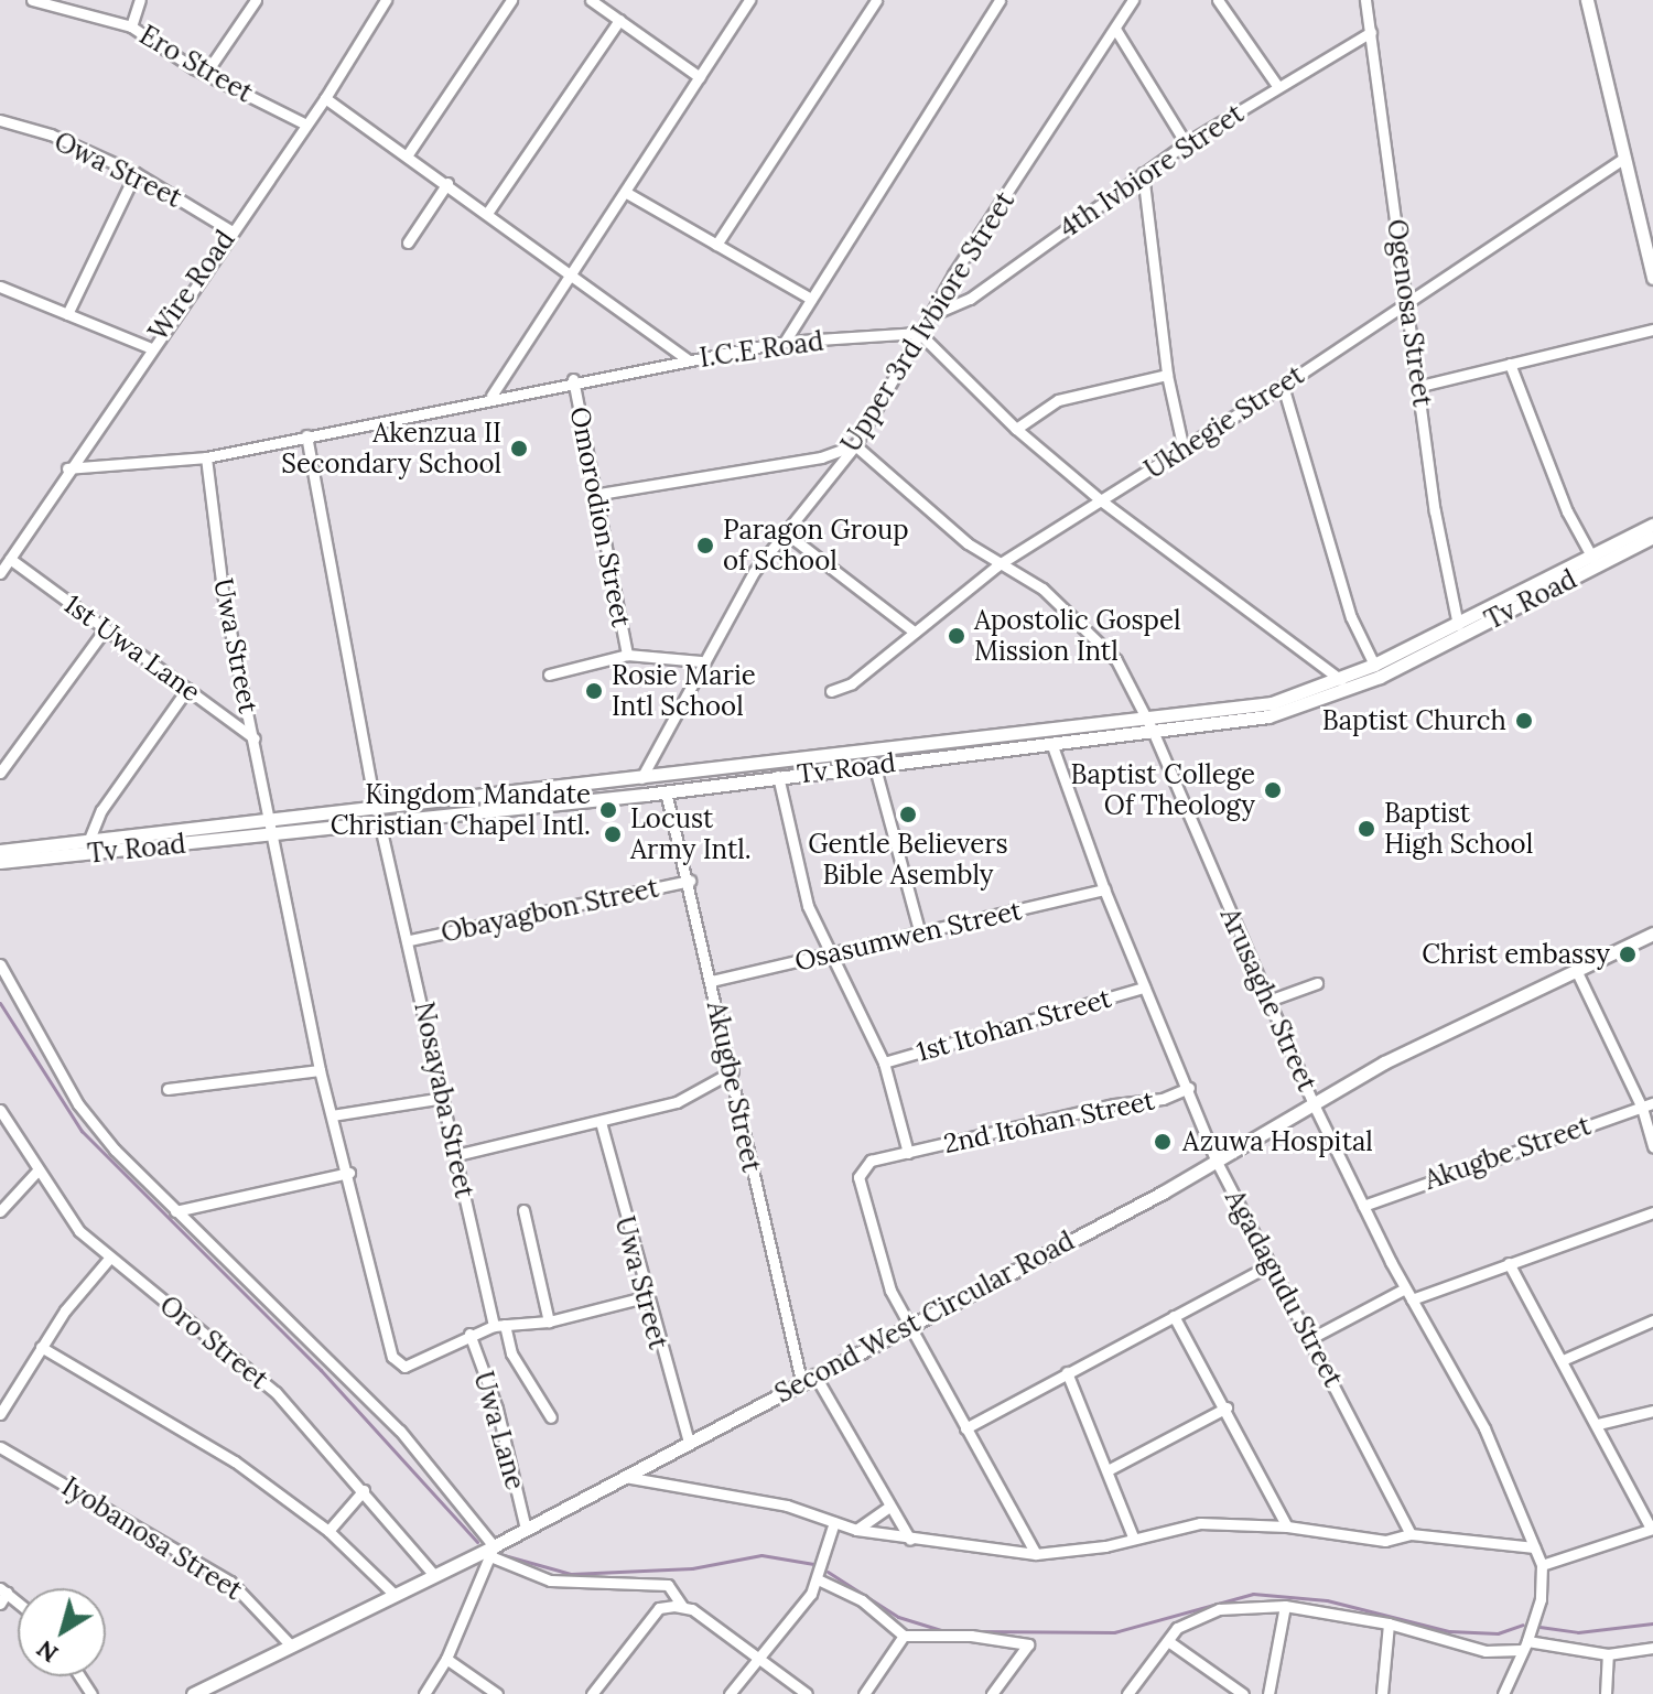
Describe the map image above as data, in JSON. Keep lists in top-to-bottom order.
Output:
{
  "streets": {
    "street": [
      "Ero Street",
      "Owa Street",
      "4th Ivbiore Street",
      "Wire Road",
      "Ogenosa Street",
      "Upper 3rd Ivbiore Street",
      "I.C.E Road",
      "Ukhegie Street",
      "Omorodion Street",
      "Tv Road",
      "Uwa Street",
      "1st Uwa Lane",
      "Obayagbon Street",
      "Osasumwen Street",
      "Arusaghe Street",
      "1st Itohan Street",
      "Akugbe Street",
      "Nosayaba Street",
      "2nd Itohan Street",
      "Agadagudu Street",
      "Second West Circular Road",
      "Oro Street",
      "Uwa Lane",
      "Iyobanosa Street"
    ]
  },
  "crossings": [
    ["Ero Street", "Wire Road"],
    ["Owa Street", "Wire Road"],
    ["4th Ivbiore Street", "Ogenosa Street"],
    ["4th Ivbiore Street", "Upper 3rd Ivbiore Street"],
    ["Wire Road", "I.C.E Road"],
    ["Wire Road", "1st Uwa Lane"],
    ["Ogenosa Street", "Ukhegie Street"],
    ["Ogenosa Street", "Tv Road"],
    ["Upper 3rd Ivbiore Street", "I.C.E Road"],
    ["Upper 3rd Ivbiore Street", "Tv Road"],
    ["Upper 3rd Ivbiore Street", "Arusaghe Street"],
    ["I.C.E Road", "Omorodion Street"],
    ["I.C.E Road", "Uwa Street"],
    ["I.C.E Road", "Nosayaba Street"],
    ["Ukhegie Street", "Arusaghe Street"],
    ["Tv Road", "Uwa Street"],
    ["Tv Road", "Arusaghe Street"],
    ["Tv Road", "Akugbe Street"],
    ["Tv Road", "Nosayaba Street"],
    ["Tv Road", "Agadagudu Street"],
    ["Uwa Street", "1st Uwa Lane"],
    ["Uwa Street", "Second West Circular Road"],
    ["Uwa Street", "Uwa Lane"],
    ["Obayagbon Street", "Akugbe Street"],
    ["Obayagbon Street", "Nosayaba Street"],
    ["Osasumwen Street", "Akugbe Street"],
    ["Osasumwen Street", "Agadagudu Street"],
    ["Arusaghe Street", "Akugbe Street"],
    ["Arusaghe Street", "Second West Circular Road"],
    ["1st Itohan Street", "Agadagudu Street"],
    ["Akugbe Street", "Second West Circular Road"],
    ["2nd Itohan Street", "Agadagudu Street"],
    ["2nd Itohan Street", "Second West Circular Road"],
    ["Agadagudu Street", "Second West Circular Road"],
    ["Second West Circular Road", "Oro Street"],
    ["Second West Circular Road", "Uwa Lane"],
    ["Second West Circular Road", "Iyobanosa Street"]
  ],
  "places": [
    "Akenzua II Secondary School",
    "Paragon Group of School",
    "Apostolic Gospel Mission Intl",
    "Rosie Marie Intl School",
    "Baptist Church",
    "Baptist College Of Theology",
    "Kingdom Mandate Christian Chapel Intl.",
    "Gentle Believers Bible Asembly",
    "Baptist High School",
    "Locust Army Intl.",
    "Christ embassy",
    "Azuwa Hospital"
  ],
  "north": "bottom left"
}
